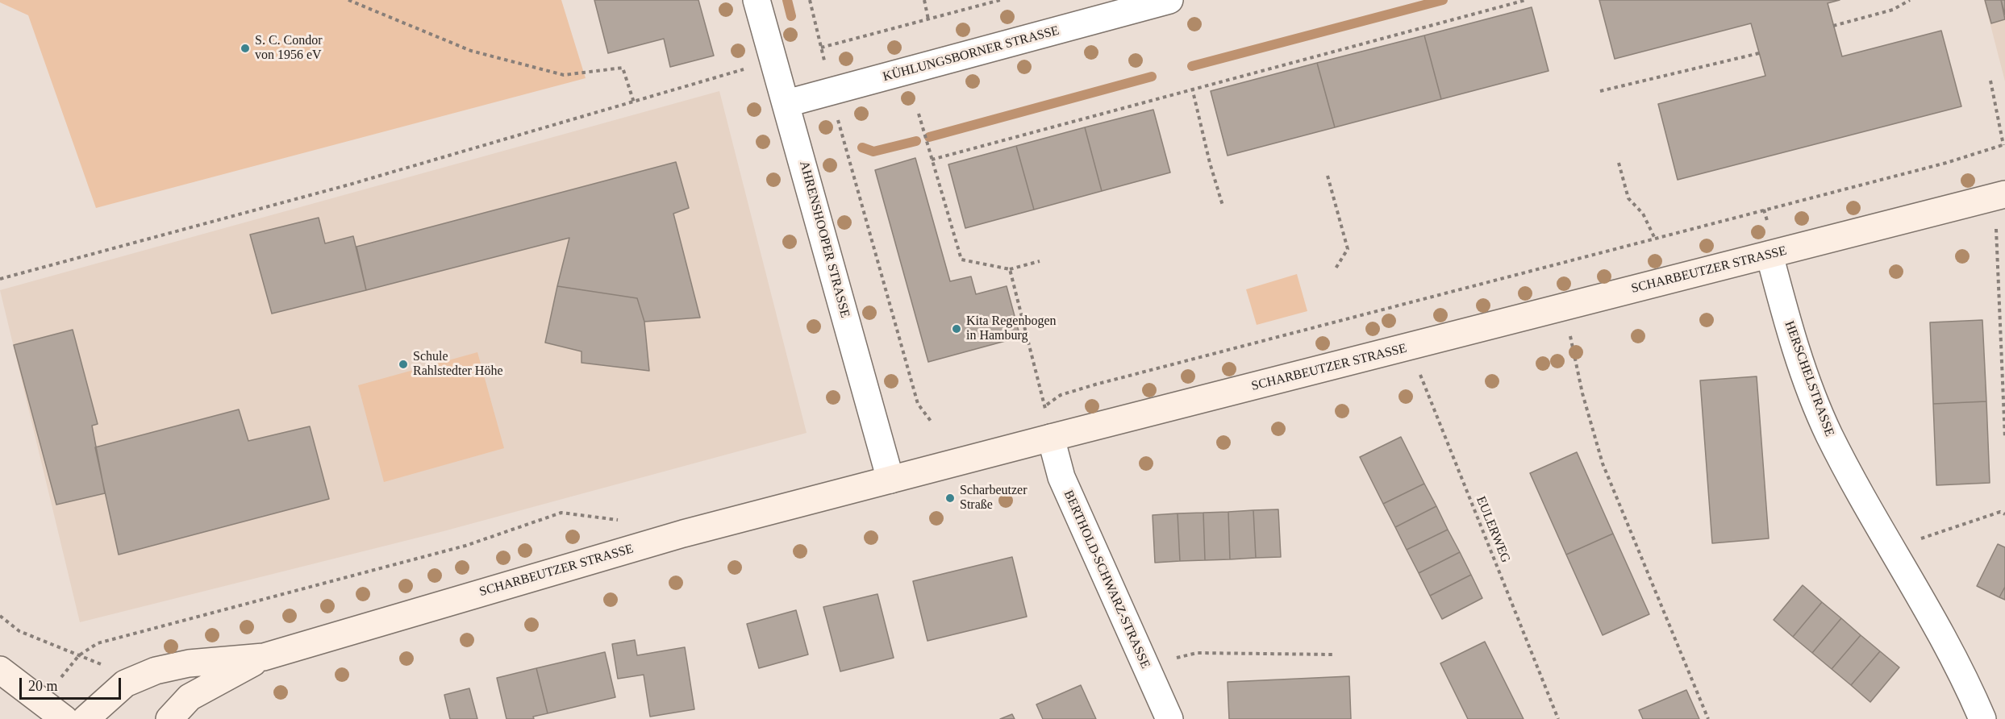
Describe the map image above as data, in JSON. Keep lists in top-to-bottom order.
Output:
{
  "streets": {
    "main road": ["SCHARBEUTZER STRASSE"],
    "street": [
      "KÜHLUNGSBORNER STRASSE",
      "AHRENSHOOPER STRASSE",
      "HERSCHELSTRASSE",
      "BERTHOLD-SCHWARZ-STRASSE"
    ],
    "path": ["EULERWEG"]
  },
  "crossings": [
    ["KÜHLUNGSBORNER STRASSE", "AHRENSHOOPER STRASSE"],
    ["AHRENSHOOPER STRASSE", "SCHARBEUTZER STRASSE"],
    ["SCHARBEUTZER STRASSE", "HERSCHELSTRASSE"],
    ["SCHARBEUTZER STRASSE", "EULERWEG"],
    ["SCHARBEUTZER STRASSE", "BERTHOLD-SCHWARZ-STRASSE"]
  ],
  "places": [
    "S. C. Condor von 1956 eV",
    "Kita Regenbogen in Hamburg",
    "Schule Rahlstedter Höhe",
    "Scharbeutzer Straße"
  ],
  "scale_bar": "20 m"
}
